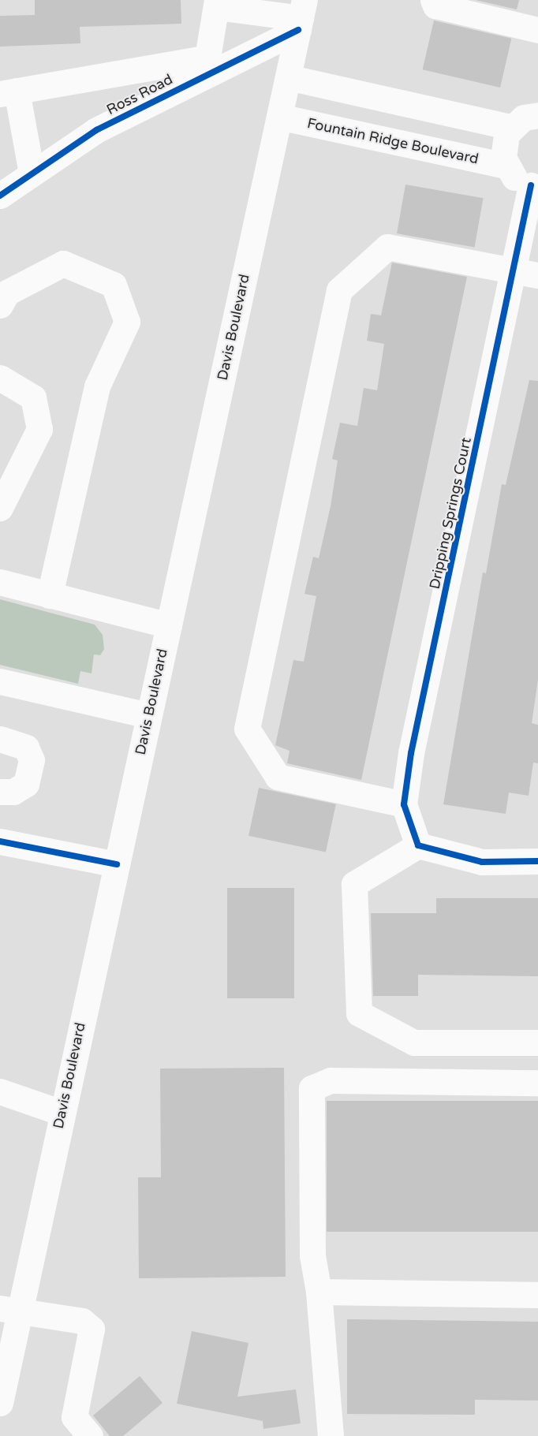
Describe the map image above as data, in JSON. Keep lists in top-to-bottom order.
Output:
{
  "streets": {
    "street": [
      "Ross Road",
      "Fountain Ridge Boulevard",
      "Davis Boulevard",
      "Dripping Springs Court"
    ]
  },
  "crossings": [
    ["Ross Road", "Davis Boulevard"],
    ["Fountain Ridge Boulevard", "Davis Boulevard"]
  ]
}
